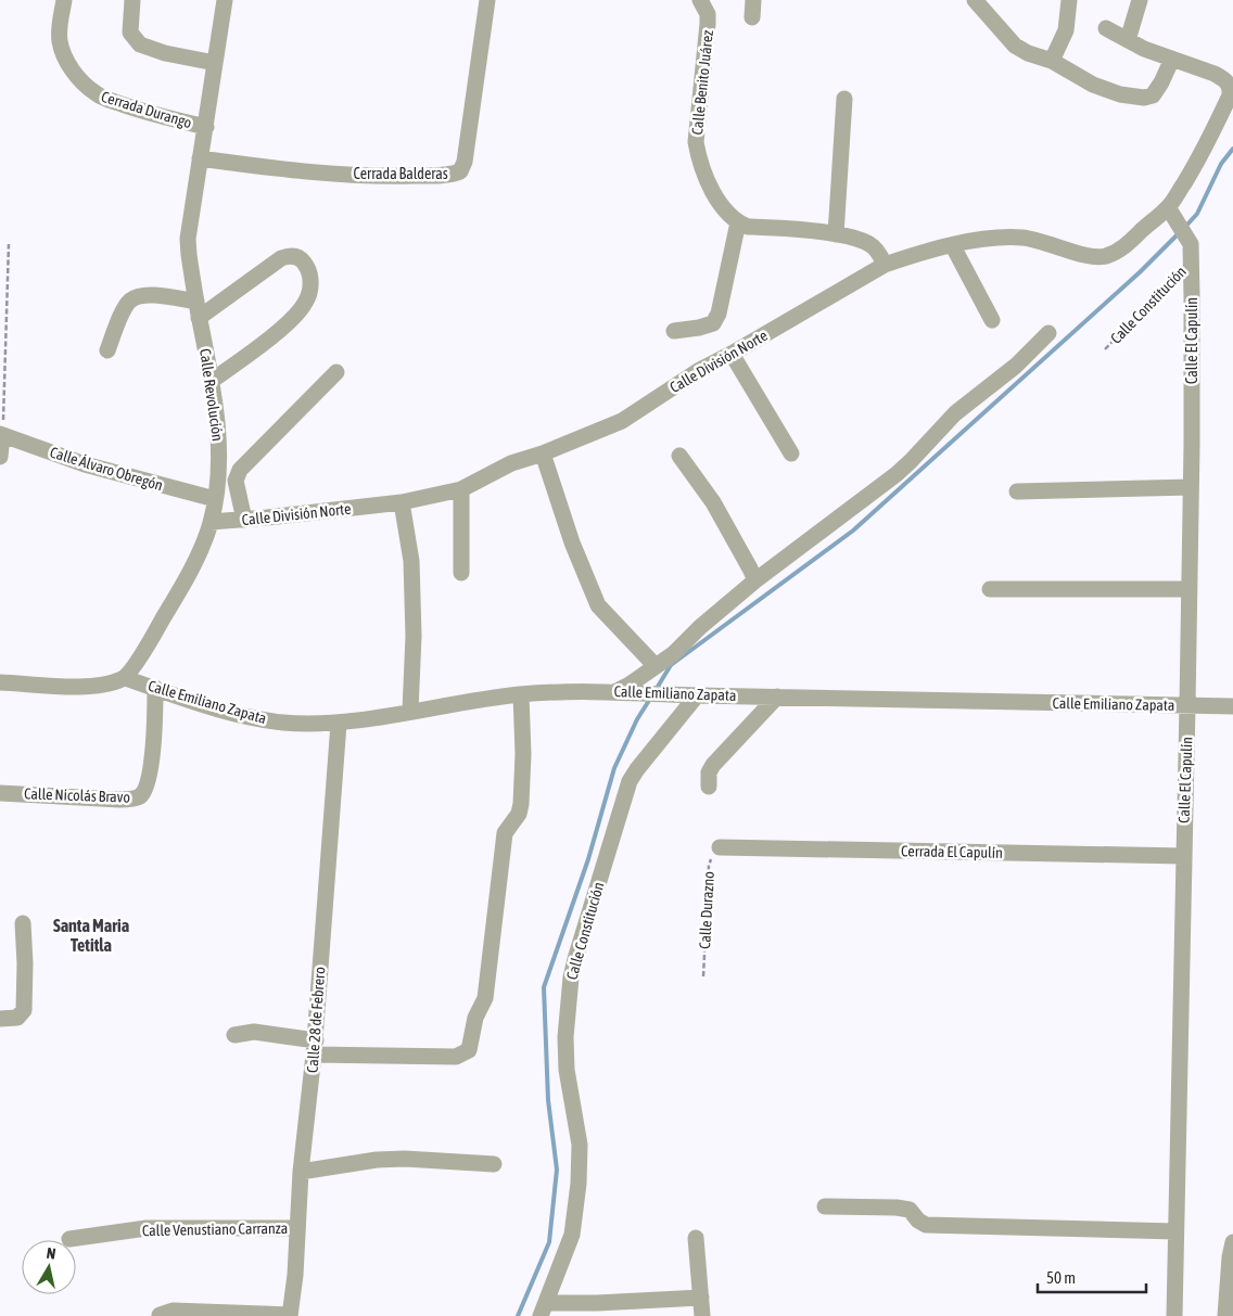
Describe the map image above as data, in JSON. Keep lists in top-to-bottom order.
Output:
{
  "streets": {
    "street": [
      "Calle Benito Juárez",
      "Cerrada Durango",
      "Cerrada Balderas",
      "Calle Constitución",
      "Calle El Capulín",
      "Calle División Norte",
      "Calle Revolución",
      "Calle Álvaro Obregón",
      "Calle Emiliano Zapata",
      "Calle Nicolás Bravo",
      "Cerrada El Capulín",
      "Calle 28 de Febrero",
      "Calle Venustiano Carranza"
    ],
    "path": ["Calle Durazno"]
  },
  "crossings": [
    ["Cerrada Durango", "Calle Revolución"],
    ["Cerrada Balderas", "Calle Revolución"],
    ["Calle Constitución", "Calle El Capulín"],
    ["Calle Constitución", "Calle Emiliano Zapata"],
    ["Calle El Capulín", "Calle Emiliano Zapata"],
    ["Calle El Capulín", "Cerrada El Capulín"],
    ["Calle División Norte", "Calle Revolución"],
    ["Calle Revolución", "Calle Álvaro Obregón"],
    ["Calle Revolución", "Calle Emiliano Zapata"],
    ["Calle Emiliano Zapata", "Calle Nicolás Bravo"],
    ["Calle Emiliano Zapata", "Calle 28 de Febrero"],
    ["Cerrada El Capulín", "Calle Durazno"],
    ["Calle 28 de Febrero", "Calle Venustiano Carranza"]
  ],
  "districts": ["Santa Maria Tetitla"],
  "scale_bar": "50 m",
  "north": "top"
}
